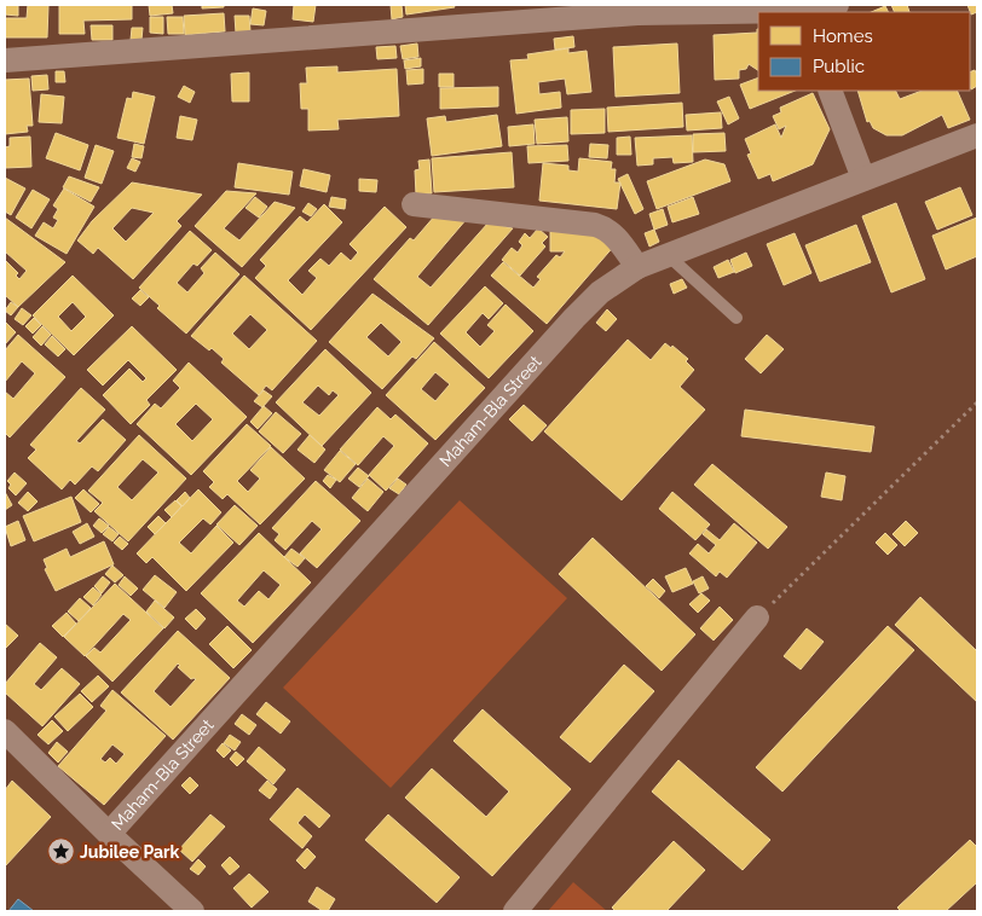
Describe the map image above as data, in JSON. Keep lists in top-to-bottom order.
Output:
{
  "streets": {
    "street": ["Maham-Bla Street"]
  },
  "places": {
    "place": ["Jubilee Park"]
  },
  "legend": ["Homes", "Public"]
}
